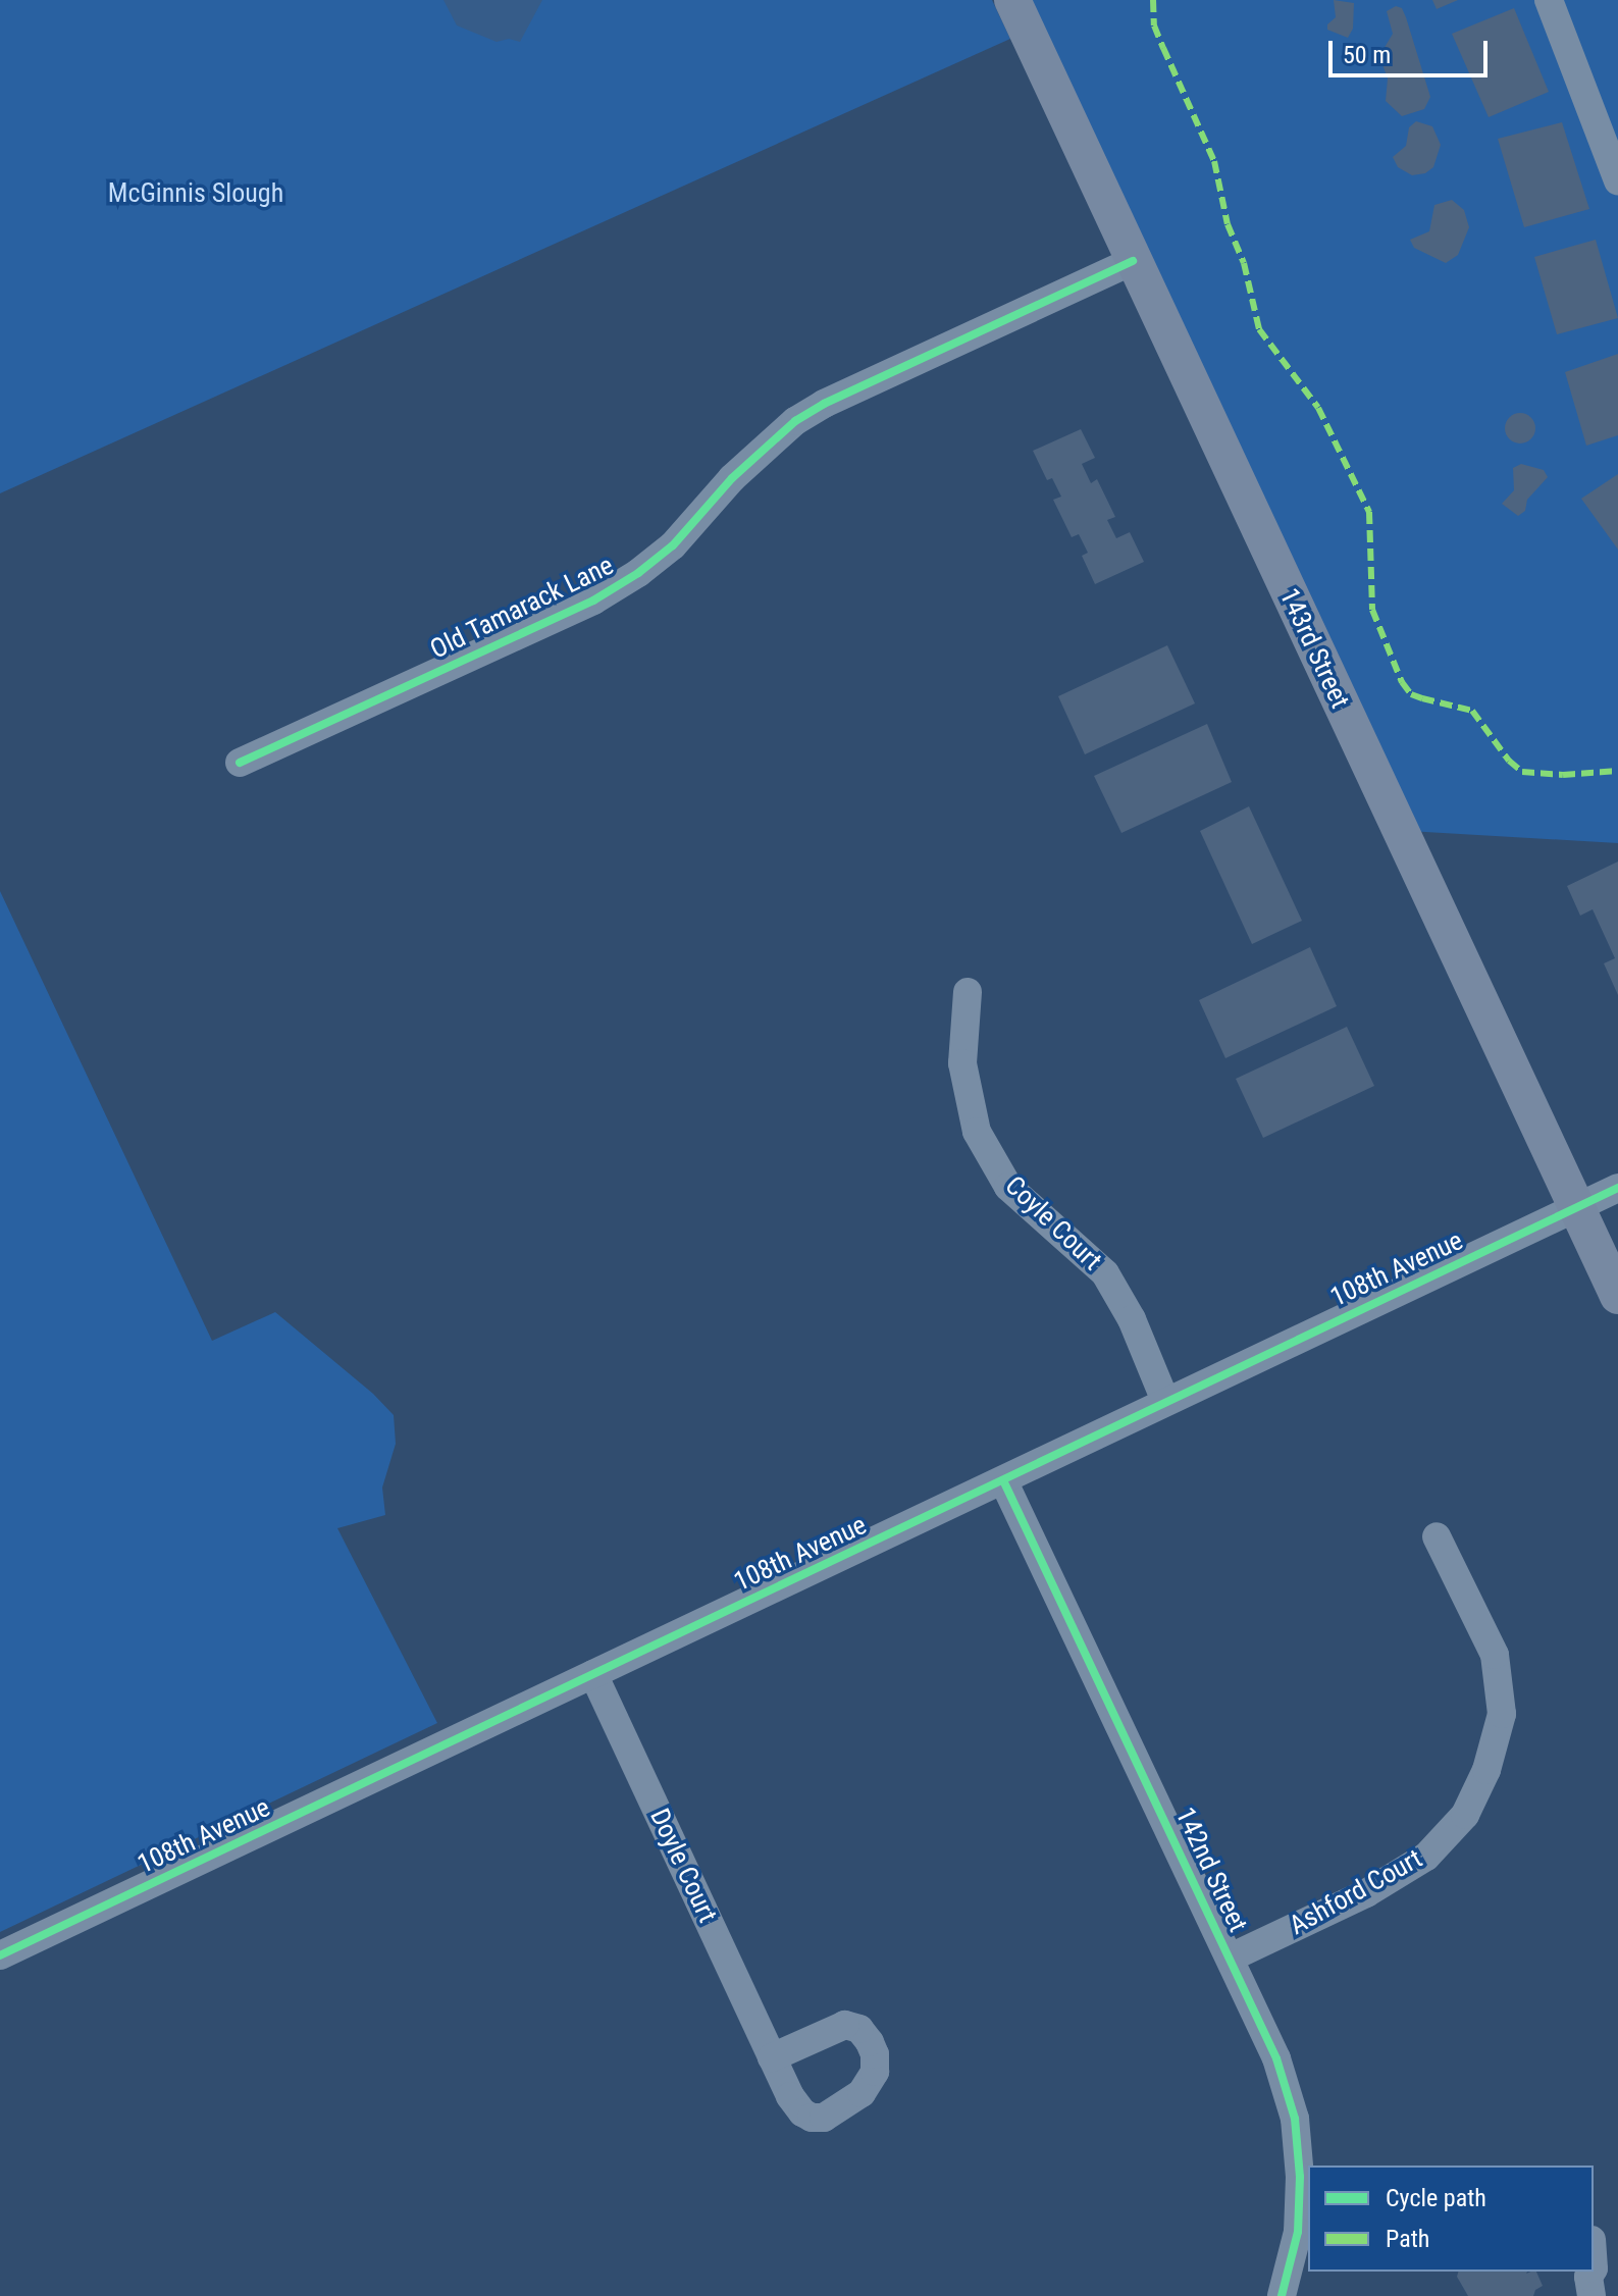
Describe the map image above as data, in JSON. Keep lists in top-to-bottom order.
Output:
{
  "streets": {
    "main road": ["143rd Street"],
    "street": [
      "Old Tamarack Lane",
      "Coyle Court",
      "108th Avenue",
      "Doyle Court",
      "142nd Street",
      "Ashford Court"
    ]
  },
  "crossings": [
    ["Old Tamarack Lane", "143rd Street"],
    ["143rd Street", "108th Avenue"],
    ["Coyle Court", "108th Avenue"],
    ["108th Avenue", "Doyle Court"],
    ["108th Avenue", "142nd Street"],
    ["142nd Street", "Ashford Court"]
  ],
  "parks": ["McGinnis Slough"],
  "legend": ["Cycle path", "Path"],
  "scale_bar": "50 m"
}
